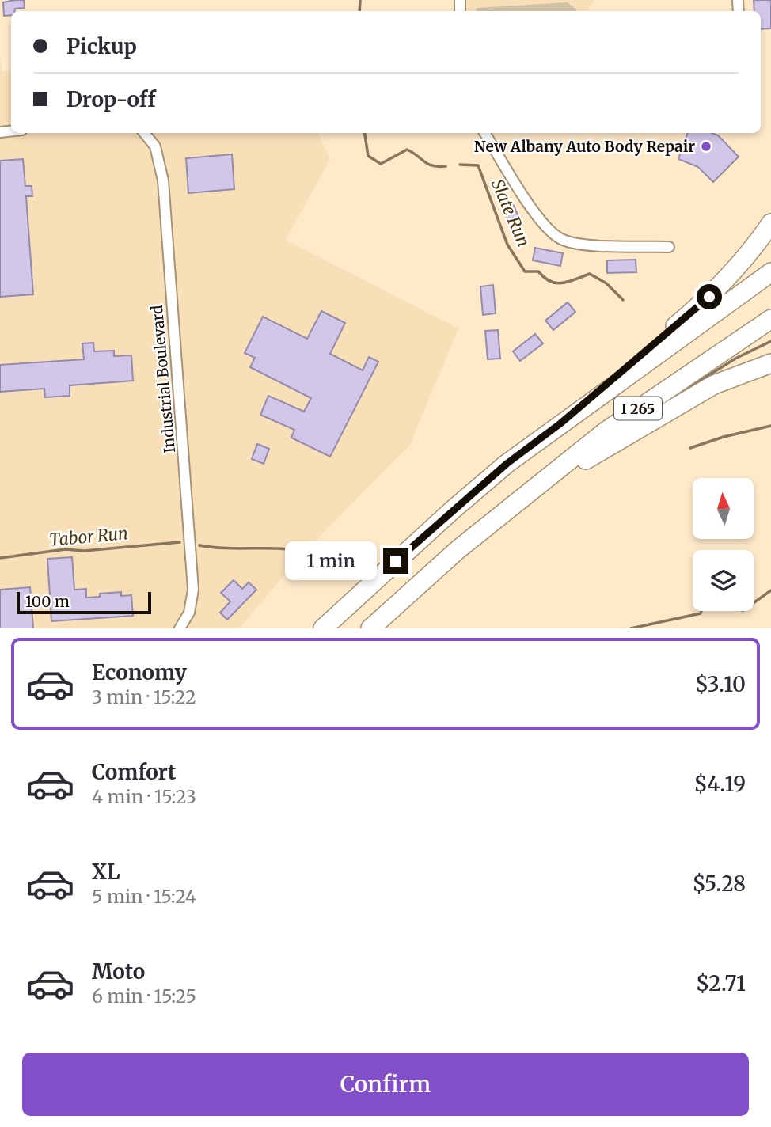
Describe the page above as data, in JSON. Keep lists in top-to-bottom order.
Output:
{
  "streets": {
    "highway": ["I 265"],
    "street": ["Industrial Boulevard"]
  },
  "water": ["Slate Run", "Tabor Run"],
  "places": ["New Albany Auto Body Repair"],
  "scale_bar": "100 m",
  "north": "top",
  "page": {
    "banner": ["Pickup", "Drop-off"],
    "bubble": "1 min",
    "scale": "100 m",
    "list": [
      {
        "name": "Economy",
        "note": "3 min · 15:22",
        "value": "$3.10"
      },
      {
        "name": "Comfort",
        "note": "4 min · 15:23",
        "value": "$4.19"
      },
      {
        "name": "XL",
        "note": "5 min · 15:24",
        "value": "$5.28"
      },
      {
        "name": "Moto",
        "note": "6 min · 15:25",
        "value": "$2.71"
      }
    ],
    "buttons": "Confirm"
  }
}
